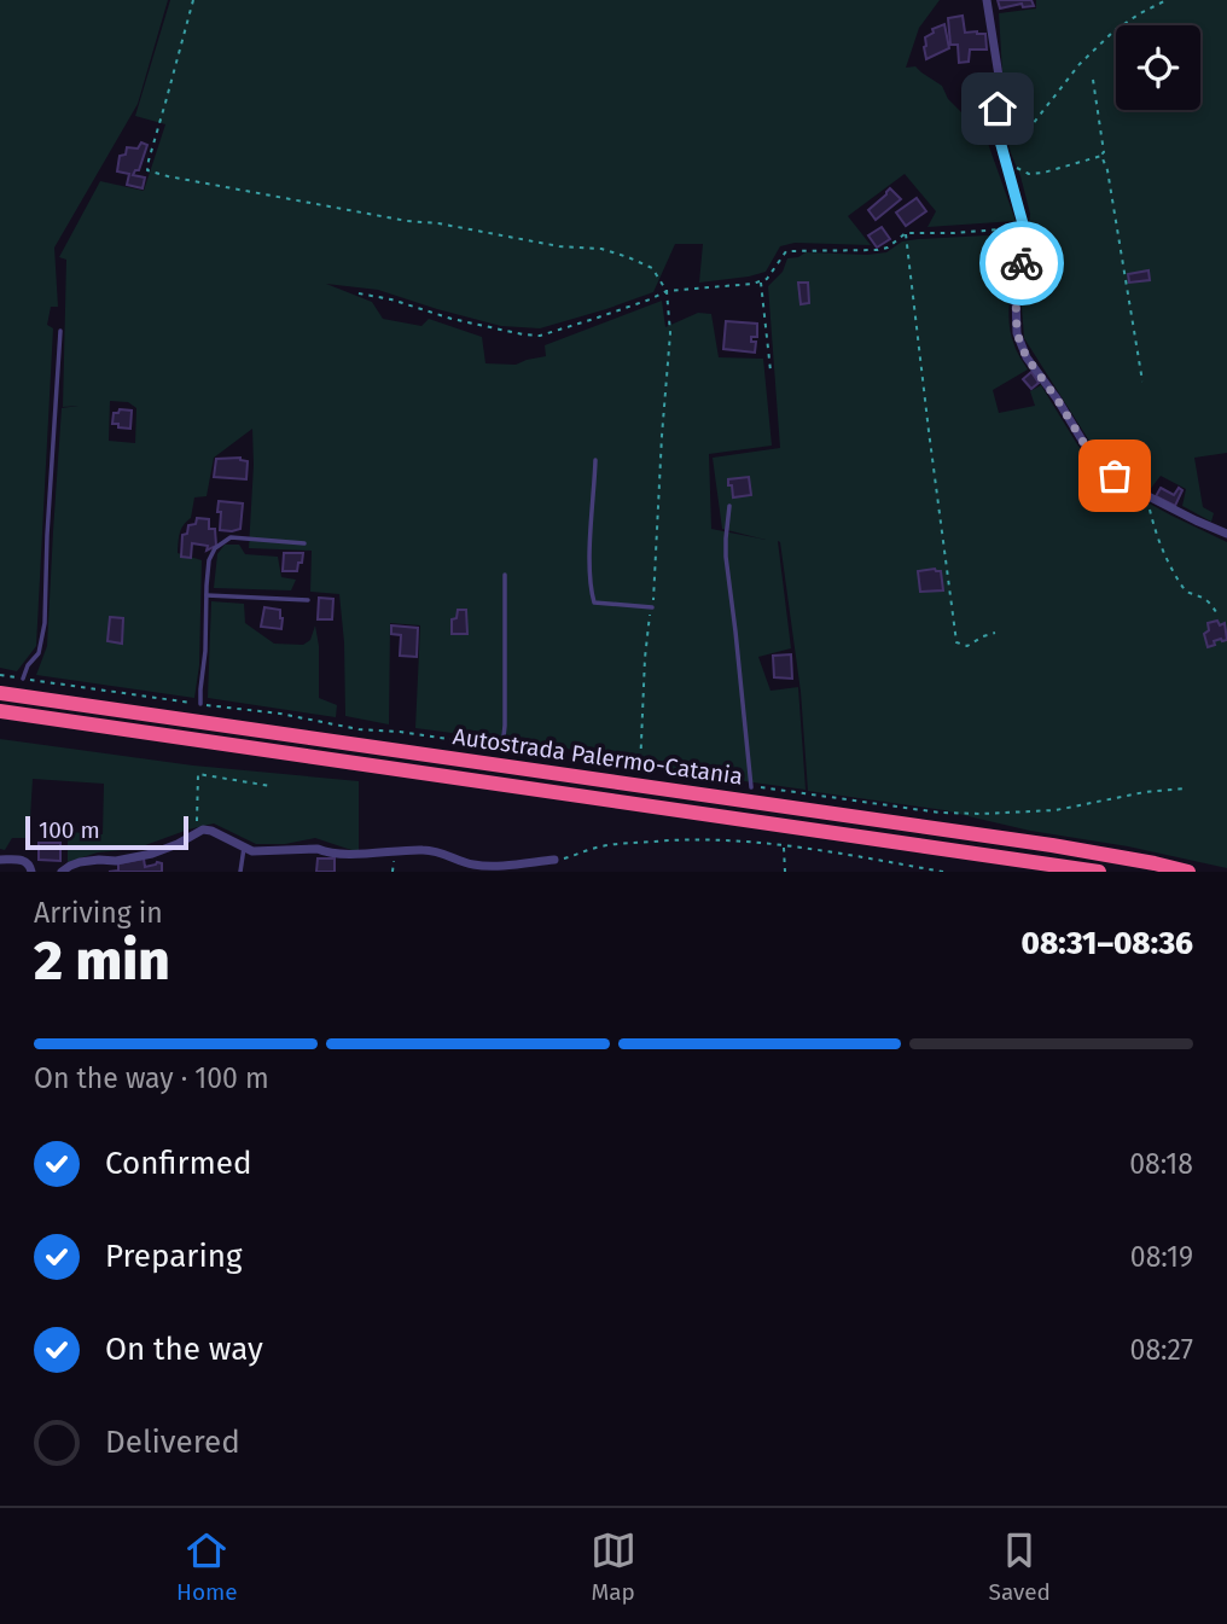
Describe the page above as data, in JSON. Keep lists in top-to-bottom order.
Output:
{
  "streets": {
    "highway": ["Autostrada Palermo-Catania"]
  },
  "scale_bar": "100 m",
  "page": {
    "scale": "100 m",
    "heading": ["2 min", "Arriving in", "08:31–08:36"],
    "bar": "On the way · 100 m",
    "list": [
      ["Confirmed", "08:18"],
      ["Preparing", "08:19"],
      ["On the way", "08:27"],
      "Delivered"
    ],
    "tabs": ["Home", "Map", "Saved"]
  }
}
